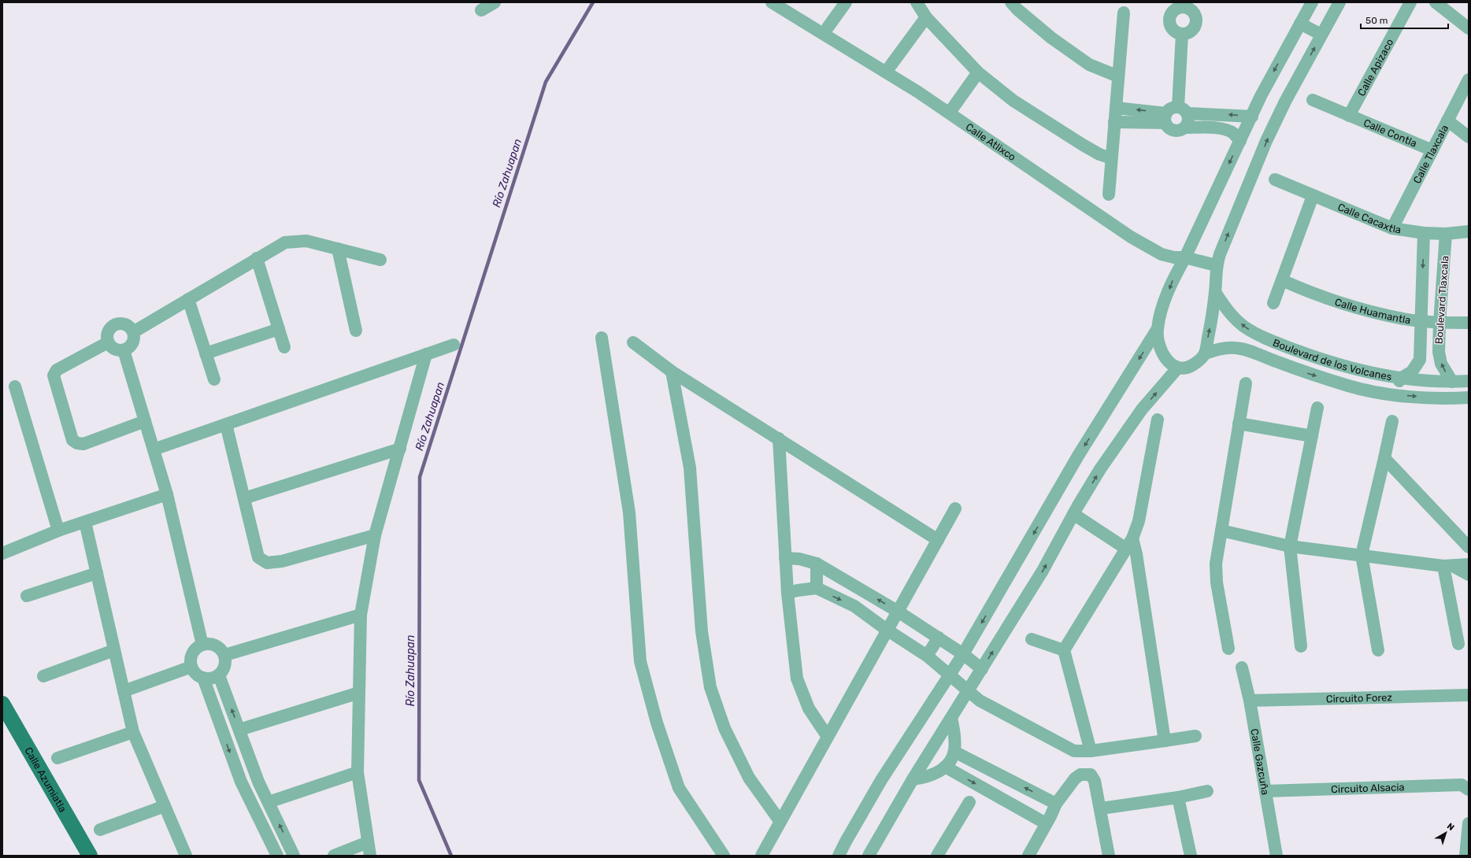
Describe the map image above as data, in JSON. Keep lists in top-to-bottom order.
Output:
{
  "streets": {
    "main road": ["Calle Azumiatla"],
    "street": [
      "Calle Apizaco",
      "Calle Contla",
      "Calle Atlixco",
      "Calle Tlaxcala",
      "Calle Cacaxtla",
      "Boulevard Tlaxcala",
      "Calle Huamantla",
      "Boulevard de los Volcanes",
      "Circuito Forez",
      "Calle Gazcuña",
      "Circuito Alsacia"
    ]
  },
  "crossings": [
    ["Calle Apizaco", "Calle Contla"],
    ["Calle Contla", "Calle Tlaxcala"],
    ["Calle Tlaxcala", "Calle Cacaxtla"],
    ["Calle Cacaxtla", "Boulevard Tlaxcala"],
    ["Boulevard Tlaxcala", "Calle Huamantla"],
    ["Boulevard Tlaxcala", "Boulevard de los Volcanes"],
    ["Circuito Forez", "Calle Gazcuña"],
    ["Calle Gazcuña", "Circuito Alsacia"]
  ],
  "water": ["Río Zahuapan"],
  "scale_bar": "50 m",
  "north": "top right"
}
